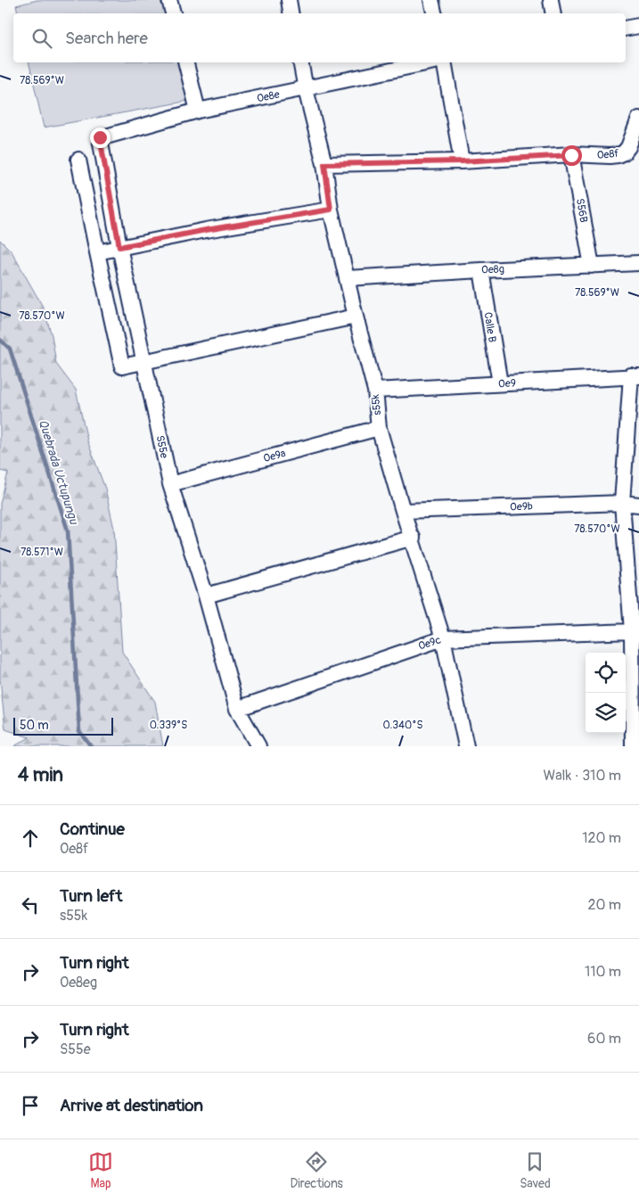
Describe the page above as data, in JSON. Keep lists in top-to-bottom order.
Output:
{
  "streets": {
    "street": [
      "Oe8e",
      "Oe8f",
      "S56B",
      "Oe8g",
      "Calle B",
      "Oe9",
      "s55k",
      "S55e",
      "Oe9a",
      "Oe9b",
      "Oe9c"
    ]
  },
  "crossings": [
    ["Oe8e", "s55k"],
    ["Oe8e", "S55e"],
    ["Oe8f", "S56B"],
    ["Oe8f", "s55k"],
    ["S56B", "Oe8g"],
    ["Oe8g", "Calle B"],
    ["Oe8g", "s55k"],
    ["Calle B", "Oe9"],
    ["Oe9", "s55k"],
    ["s55k", "Oe9a"],
    ["s55k", "Oe9b"],
    ["s55k", "Oe9c"],
    ["S55e", "Oe9a"],
    ["S55e", "Oe9c"]
  ],
  "water": ["Quebrada Uctupungu"],
  "scale_bar": "50 m",
  "page": {
    "search": "Search here",
    "scale": "50 m",
    "heading": ["4 min", "Walk · 310 m"],
    "list": [
      ["Continue", "Oe8f", "120 m"],
      ["Turn left", "s55k", "20 m"],
      ["Turn right", "Oe8eg", "110 m"],
      ["Turn right", "S55e", "60 m"],
      "Arrive at destination"
    ],
    "nav": ["Map", "Directions", "Saved"]
  },
  "coordinates": [
    "78.569°W",
    "78.570°W",
    "78.571°W",
    "0.339°S",
    "0.340°S"
  ]
}
